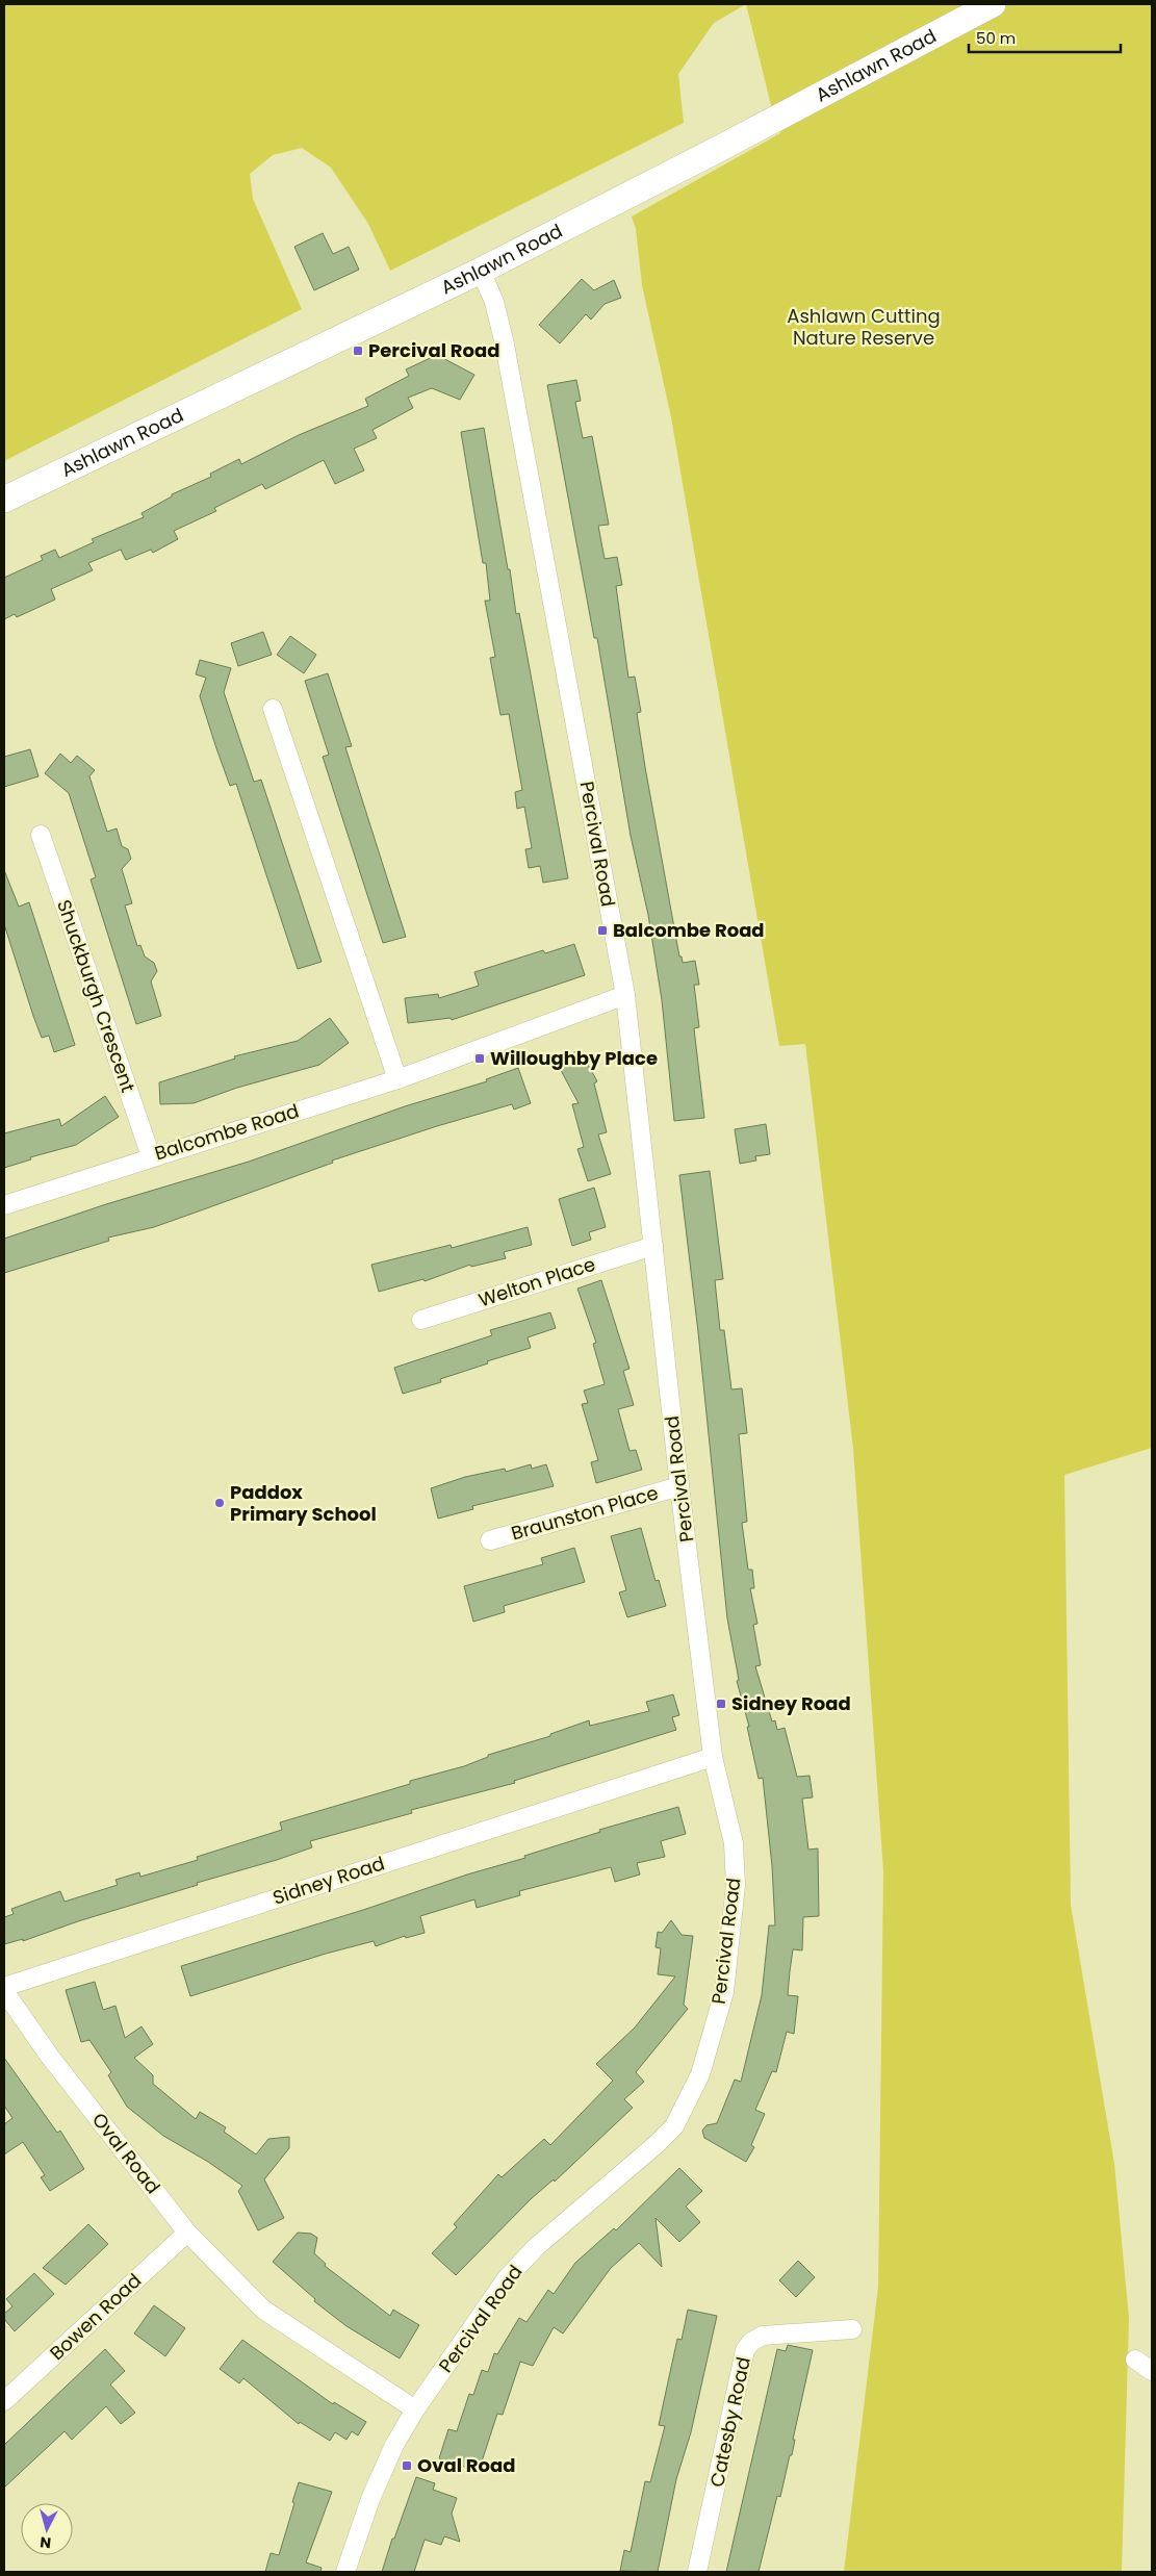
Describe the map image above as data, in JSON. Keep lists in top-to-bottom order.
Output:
{
  "streets": {
    "main road": ["Ashlawn Road"],
    "street": [
      "Percival Road",
      "Shuckburgh Crescent",
      "Balcombe Road",
      "Welton Place",
      "Braunston Place",
      "Sidney Road",
      "Oval Road",
      "Bowen Road",
      "Catesby Road"
    ]
  },
  "crossings": [
    ["Ashlawn Road", "Percival Road"],
    ["Percival Road", "Balcombe Road"],
    ["Percival Road", "Welton Place"],
    ["Percival Road", "Braunston Place"],
    ["Percival Road", "Sidney Road"],
    ["Percival Road", "Oval Road"],
    ["Shuckburgh Crescent", "Balcombe Road"],
    ["Oval Road", "Bowen Road"]
  ],
  "parks": ["Ashlawn Cutting Nature Reserve"],
  "places": {
    "transit": [
      "Percival Road",
      "Balcombe Road",
      "Willoughby Place",
      "Sidney Road",
      "Oval Road"
    ],
    "other": ["Paddox Primary School"]
  },
  "scale_bar": "50 m",
  "north": "bottom"
}
